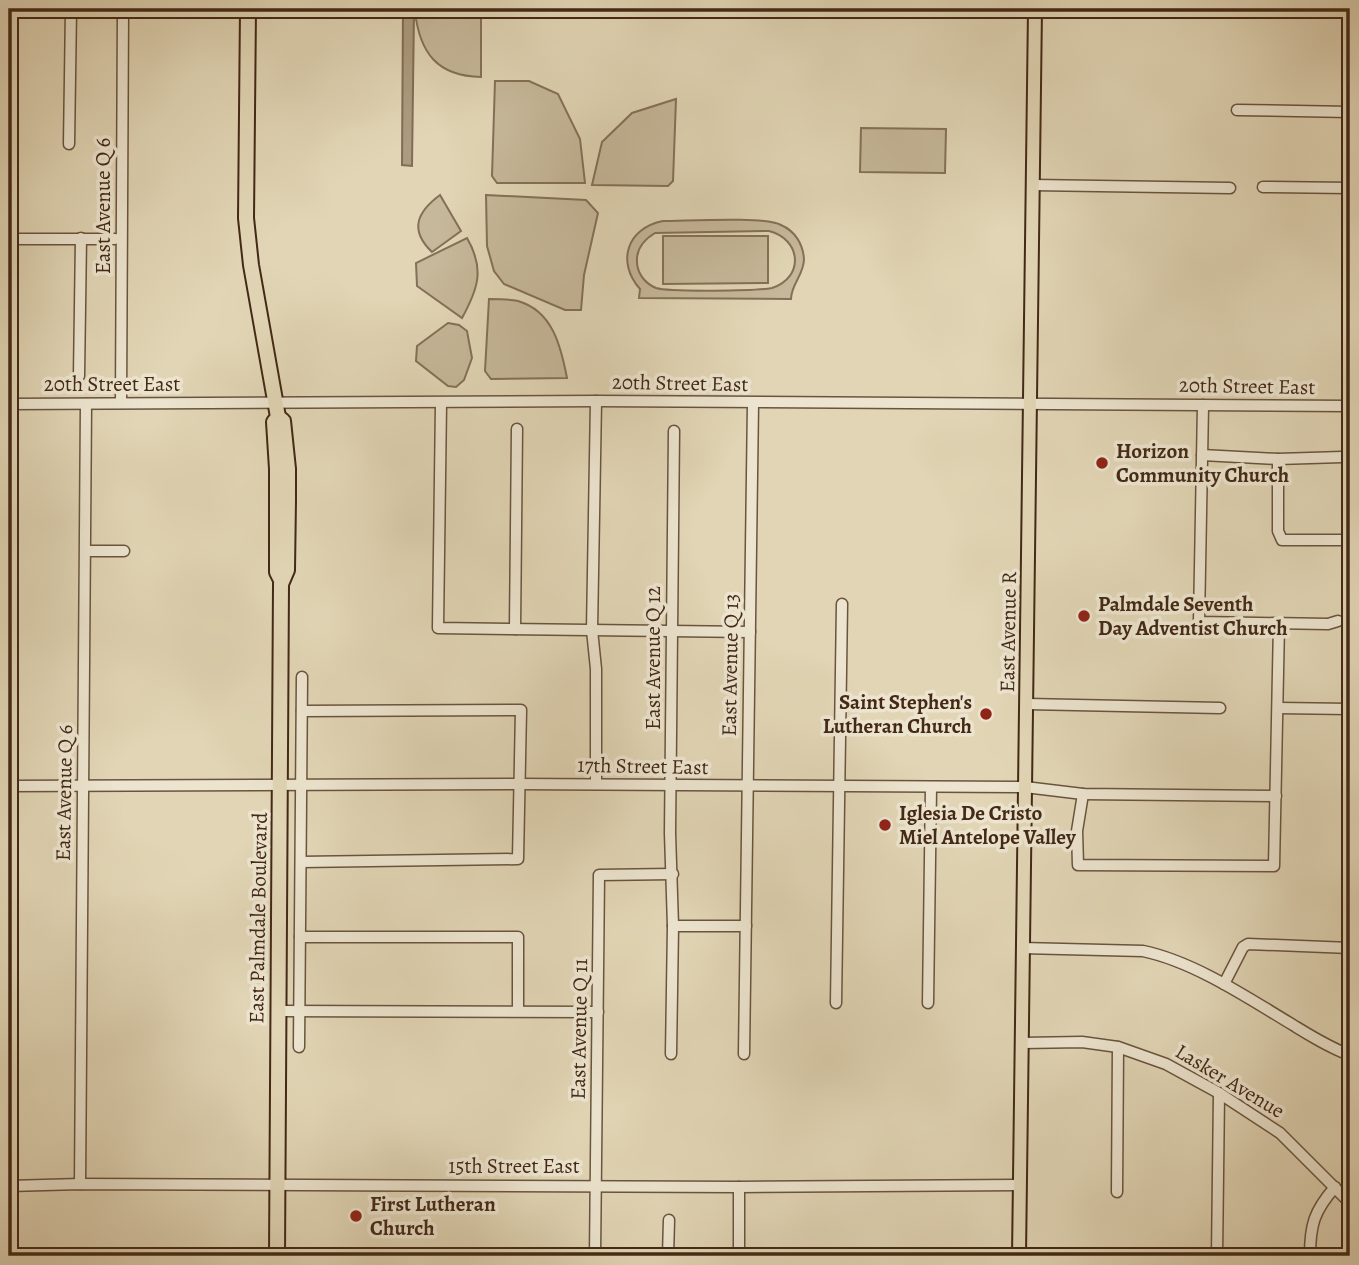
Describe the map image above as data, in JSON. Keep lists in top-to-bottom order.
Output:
{
  "streets": {
    "highway": ["East Palmdale Boulevard"],
    "main road": ["East Avenue R"],
    "street": [
      "East Avenue Q 6",
      "20th Street East",
      "East Avenue Q 12",
      "East Avenue Q 13",
      "17th Street East",
      "East Avenue Q 11",
      "Lasker Avenue",
      "15th Street East"
    ]
  },
  "crossings": [
    ["East Avenue Q 6", "20th Street East"],
    ["East Avenue Q 6", "17th Street East"],
    ["East Avenue Q 6", "15th Street East"],
    ["20th Street East", "East Avenue R"],
    ["20th Street East", "East Avenue Q 13"],
    ["20th Street East", "East Palmdale Boulevard"],
    ["East Avenue R", "17th Street East"],
    ["East Avenue R", "Lasker Avenue"],
    ["East Avenue R", "15th Street East"],
    ["East Avenue Q 12", "17th Street East"],
    ["East Avenue Q 12", "East Avenue Q 11"],
    ["East Avenue Q 13", "17th Street East"],
    ["17th Street East", "East Palmdale Boulevard"],
    ["East Palmdale Boulevard", "15th Street East"],
    ["East Avenue Q 11", "15th Street East"]
  ],
  "places": [
    "Horizon Community Church",
    "Palmdale Seventh Day Adventist Church",
    "Saint Stephen's Lutheran Church",
    "Iglesia De Cristo Miel Antelope Valley",
    "First Lutheran Church"
  ]
}
